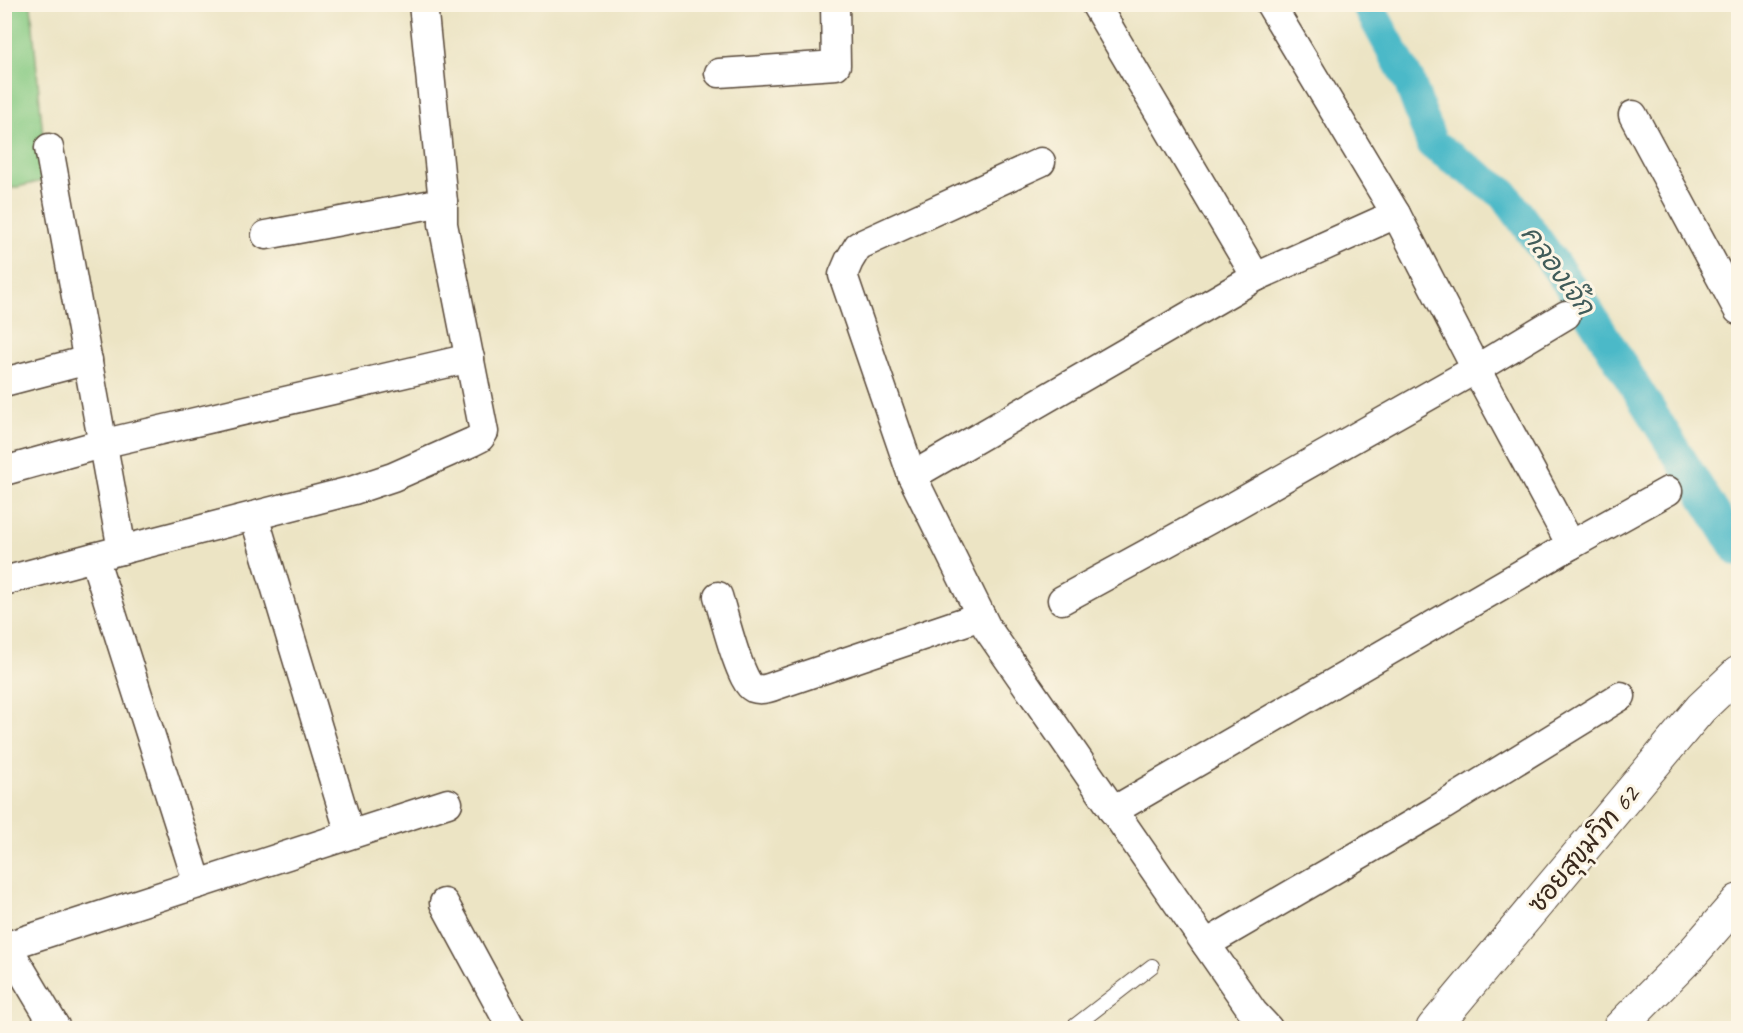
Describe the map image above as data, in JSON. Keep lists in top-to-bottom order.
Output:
{
  "streets": {
    "main road": ["ซอยสุขุมวิท 62"]
  },
  "water": ["คลองเจ๊ก"]
}
